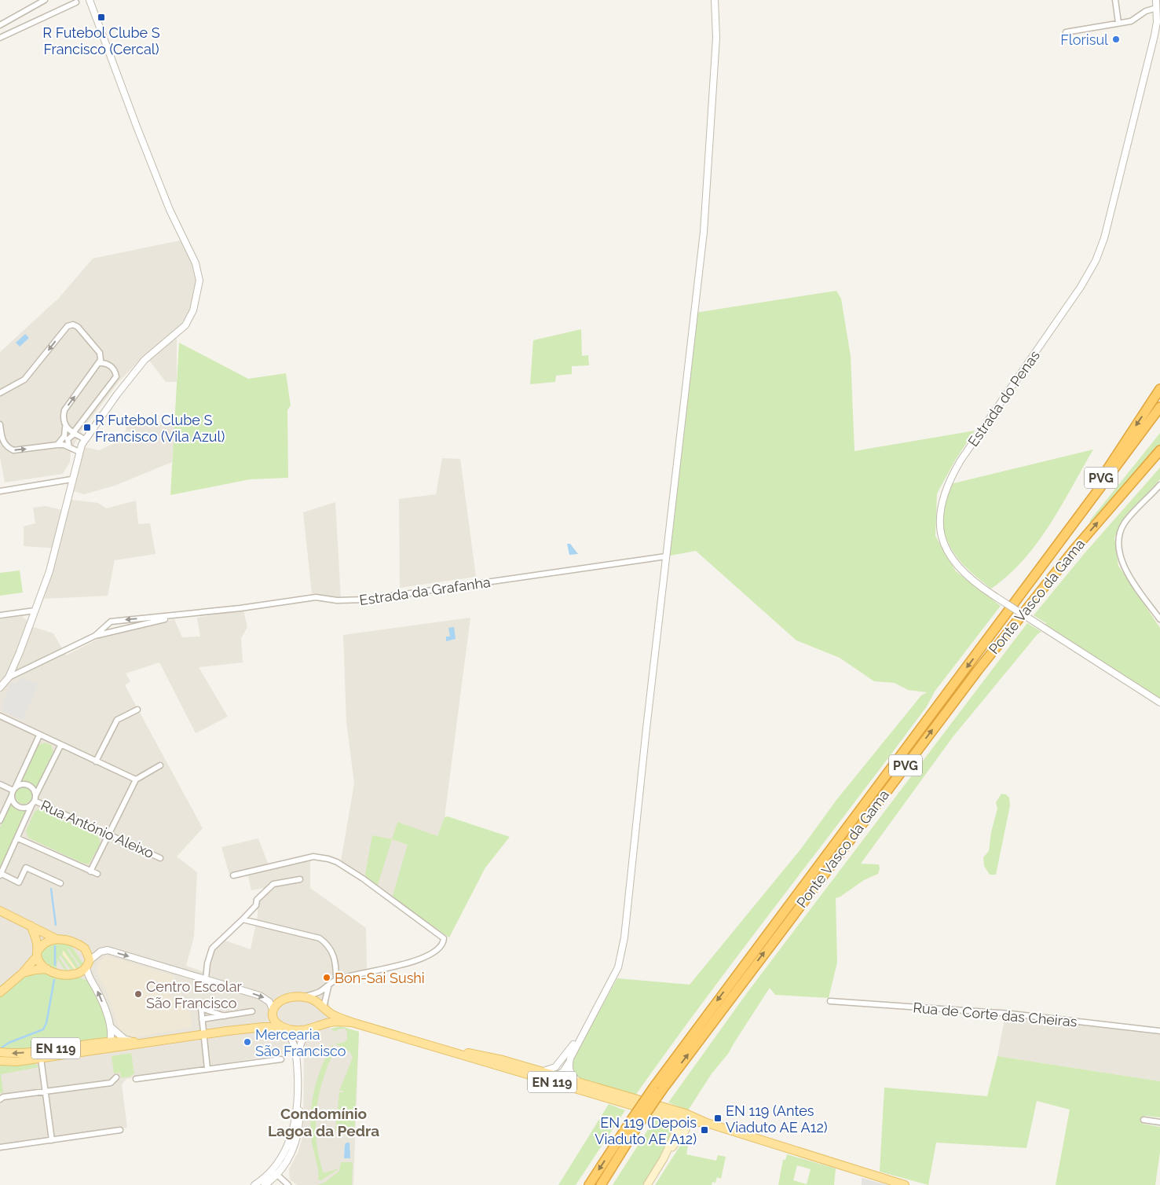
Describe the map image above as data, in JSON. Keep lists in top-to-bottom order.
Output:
{
  "streets": {
    "highway": ["PVG", "Ponte Vasco da Gama"],
    "main road": ["EN 119"],
    "street": [
      "Estrada do Penas",
      "Estrada da Grafanha",
      "Rua António Aleixo",
      "Rua de Corte das Cheiras"
    ]
  },
  "districts": ["Condomínio Lagoa da Pedra"],
  "places": {
    "transit": [
      "R Futebol Clube S Francisco (Cercal)",
      "R Futebol Clube S Francisco (Vila Azul)",
      "EN 119 (Antes Viaduto AE A12)",
      "EN 119 (Depois Viaduto AE A12)"
    ],
    "other": [
      "Florisul",
      "Bon-Sai Sushi",
      "Centro Escolar São Francisco",
      "Mercearia São Francisco"
    ]
  }
}
